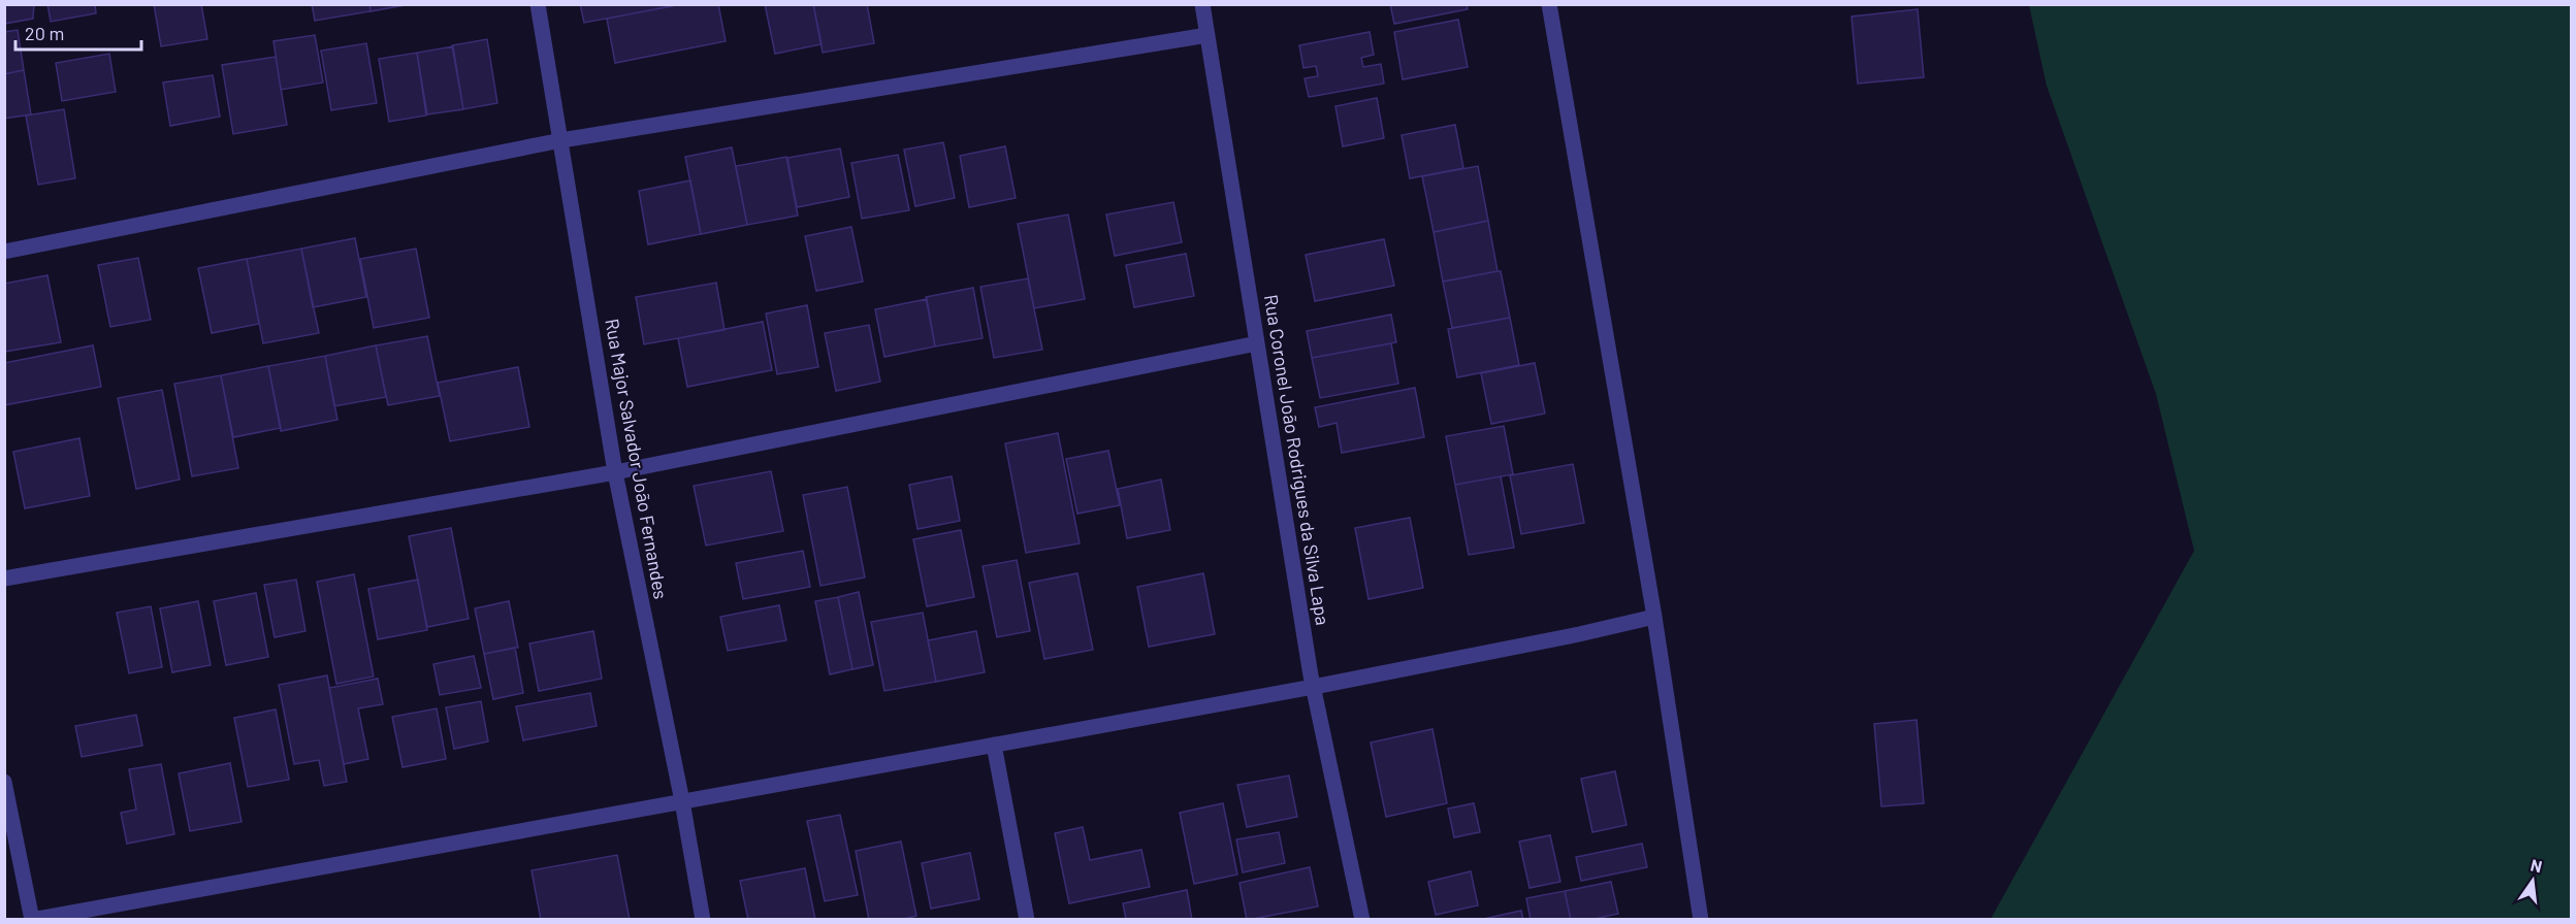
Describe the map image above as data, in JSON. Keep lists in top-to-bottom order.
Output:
{
  "streets": {
    "street": ["Rua Major Salvador João Fernandes", "Rua Coronel João Rodrigues da Silva Lapa"]
  },
  "scale_bar": "20 m",
  "north": "top"
}
